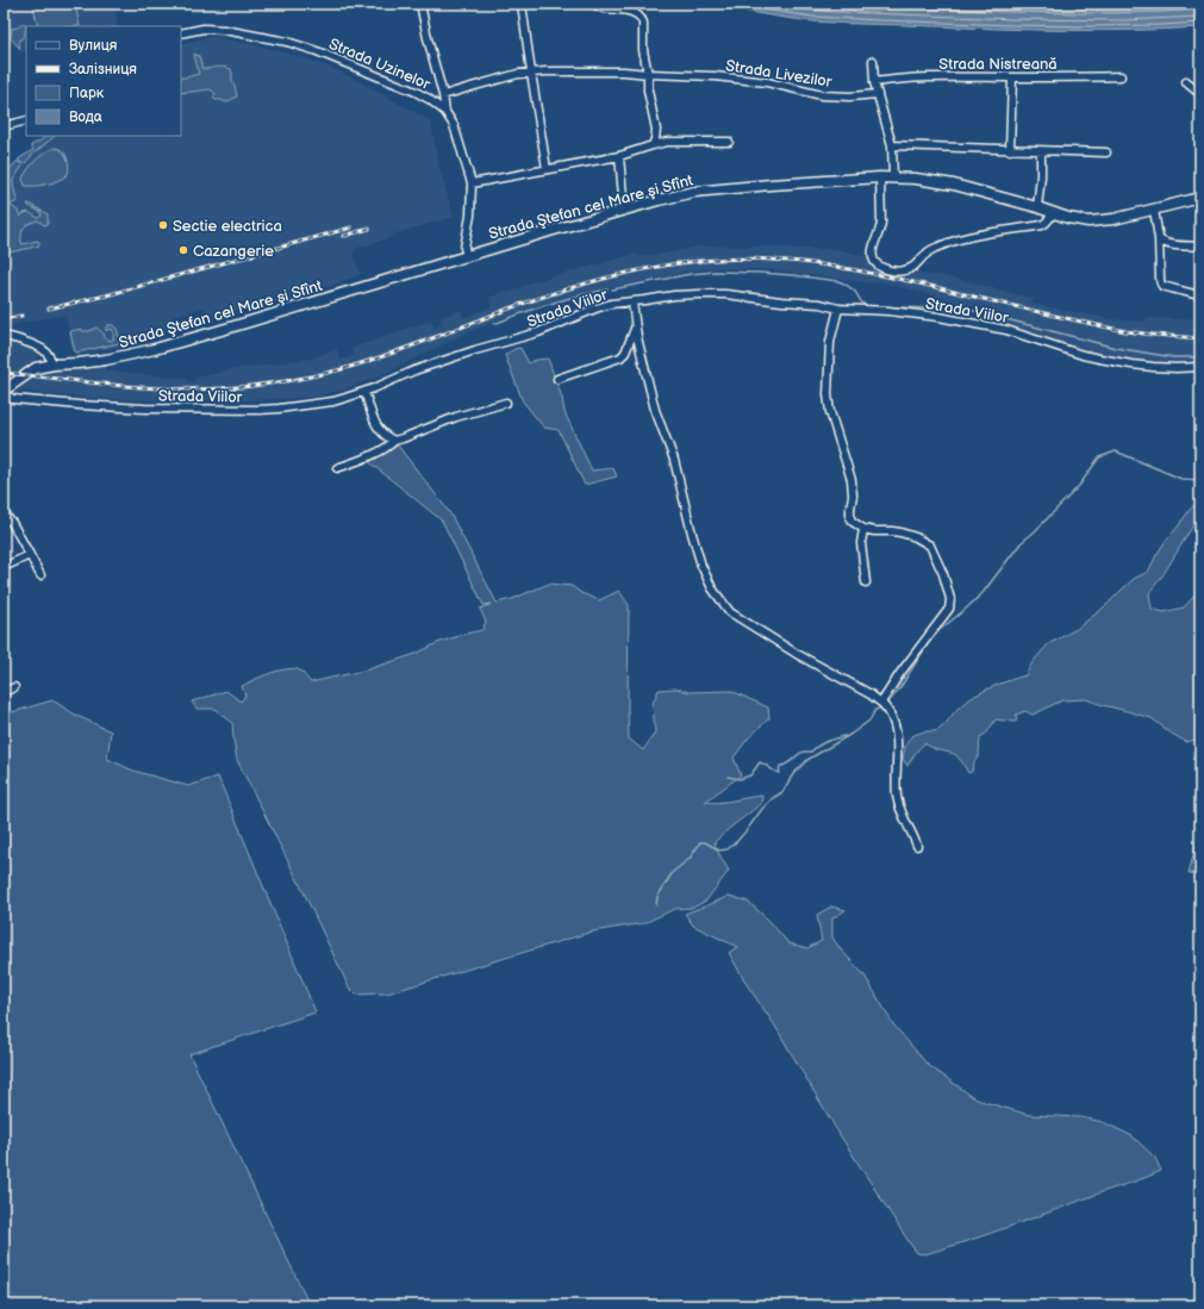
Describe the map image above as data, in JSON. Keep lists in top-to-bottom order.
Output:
{
  "streets": {
    "main road": ["Strada Ştefan cel Mare şi Sfînt"],
    "street": [
      "Strada Uzinelor",
      "Strada Nistreană",
      "Strada Livezilor",
      "Strada Viilor"
    ]
  },
  "crossings": [
    ["Strada Uzinelor", "Strada Ştefan cel Mare şi Sfînt"],
    ["Strada Ştefan cel Mare şi Sfînt", "Strada Viilor"]
  ],
  "places": ["Sectie electrica", "Cazangerie"],
  "legend": [
    "Вулиця",
    "Залізниця",
    "Парк",
    "Вода"
  ]
}
